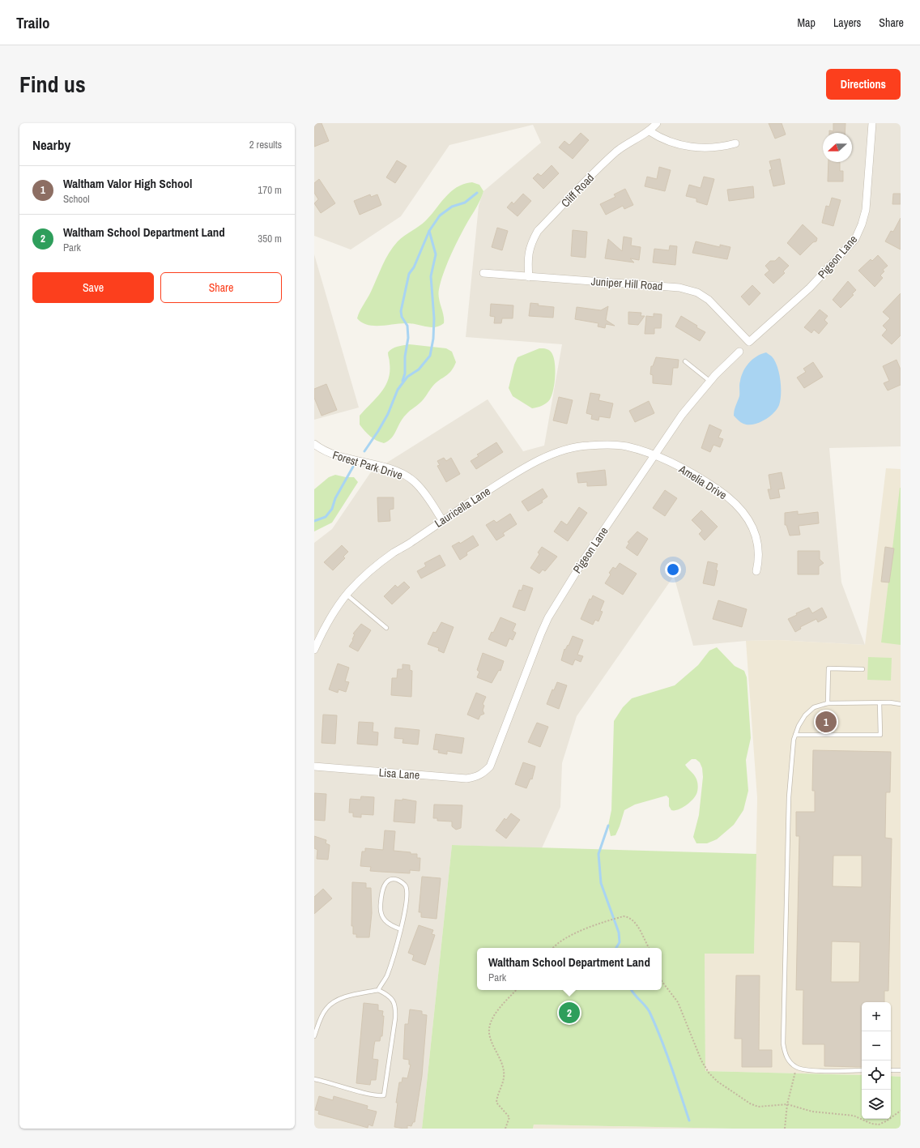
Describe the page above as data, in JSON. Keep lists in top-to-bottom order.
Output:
{
  "streets": {
    "street": [
      "Cliff Road",
      "Pigeon Lane",
      "Juniper Hill Road",
      "Forest Park Drive",
      "Amelia Drive",
      "Lauricella Lane",
      "Lisa Lane"
    ]
  },
  "crossings": [
    ["Cliff Road", "Juniper Hill Road"],
    ["Pigeon Lane", "Juniper Hill Road"],
    ["Pigeon Lane", "Amelia Drive"],
    ["Pigeon Lane", "Lauricella Lane"],
    ["Pigeon Lane", "Lisa Lane"],
    ["Forest Park Drive", "Lauricella Lane"],
    ["Amelia Drive", "Lauricella Lane"]
  ],
  "north": "left",
  "page": {
    "header": "Trailo",
    "nav": ["Map", "Layers", "Share"],
    "title": "Find us",
    "buttons": [
      "Directions",
      ["Save", "Share"]
    ],
    "heading": ["Nearby", "2 results"],
    "list": [
      {
        "mark": "1",
        "name": "Waltham Valor High School",
        "note": "School",
        "value": "170 m"
      },
      {
        "mark": "2",
        "name": "Waltham School Department Land",
        "note": "Park",
        "value": "350 m"
      }
    ],
    "pins": ["1", "2"],
    "popup": ["Waltham School Department Land", "Park"],
    "map_buttons": ["+", "−"]
  }
}
